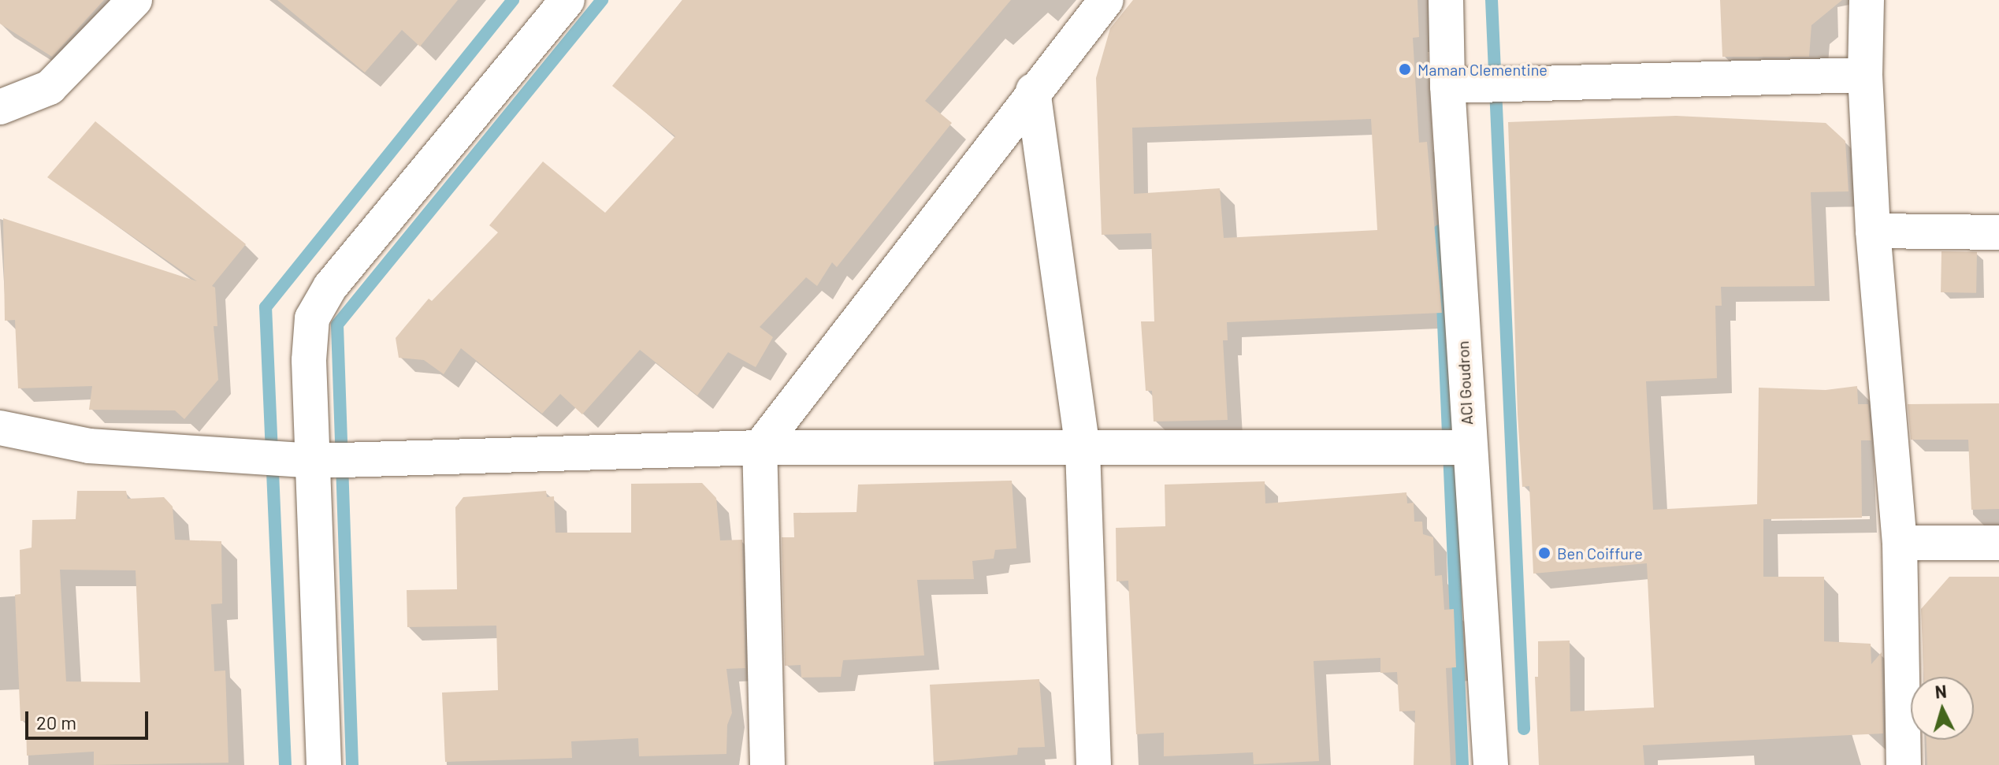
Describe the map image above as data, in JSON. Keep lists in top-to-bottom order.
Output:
{
  "streets": {
    "street": ["ACI Goudron"]
  },
  "places": ["Maman Clementine", "Ben Coiffure"],
  "scale_bar": "20 m",
  "north": "top"
}
